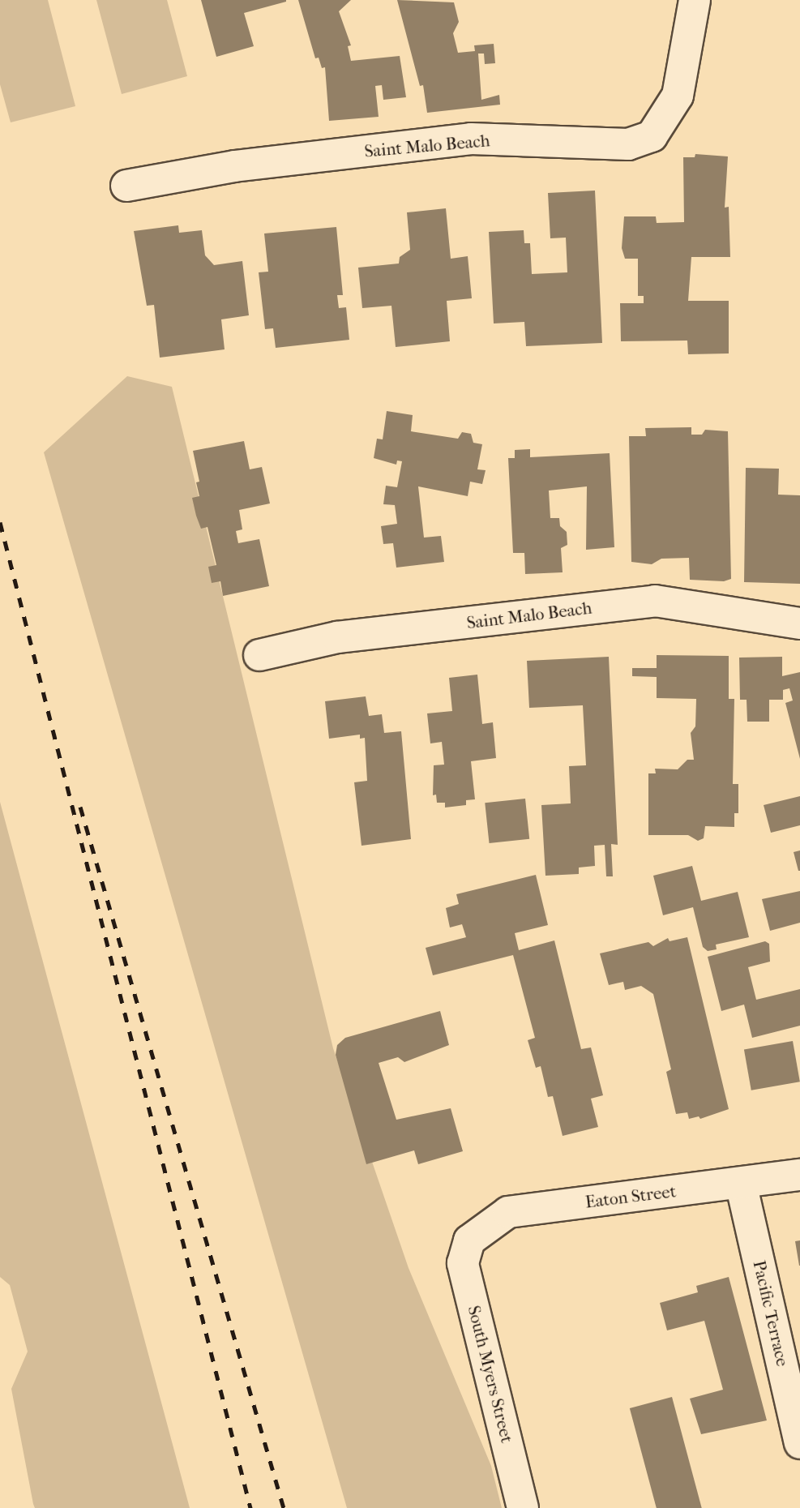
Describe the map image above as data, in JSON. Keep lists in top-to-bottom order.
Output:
{
  "streets": {
    "street": [
      "Saint Malo Beach",
      "Eaton Street",
      "Pacific Terrace",
      "South Myers Street"
    ]
  },
  "crossings": [
    ["Eaton Street", "Pacific Terrace"],
    ["Eaton Street", "South Myers Street"]
  ]
}
